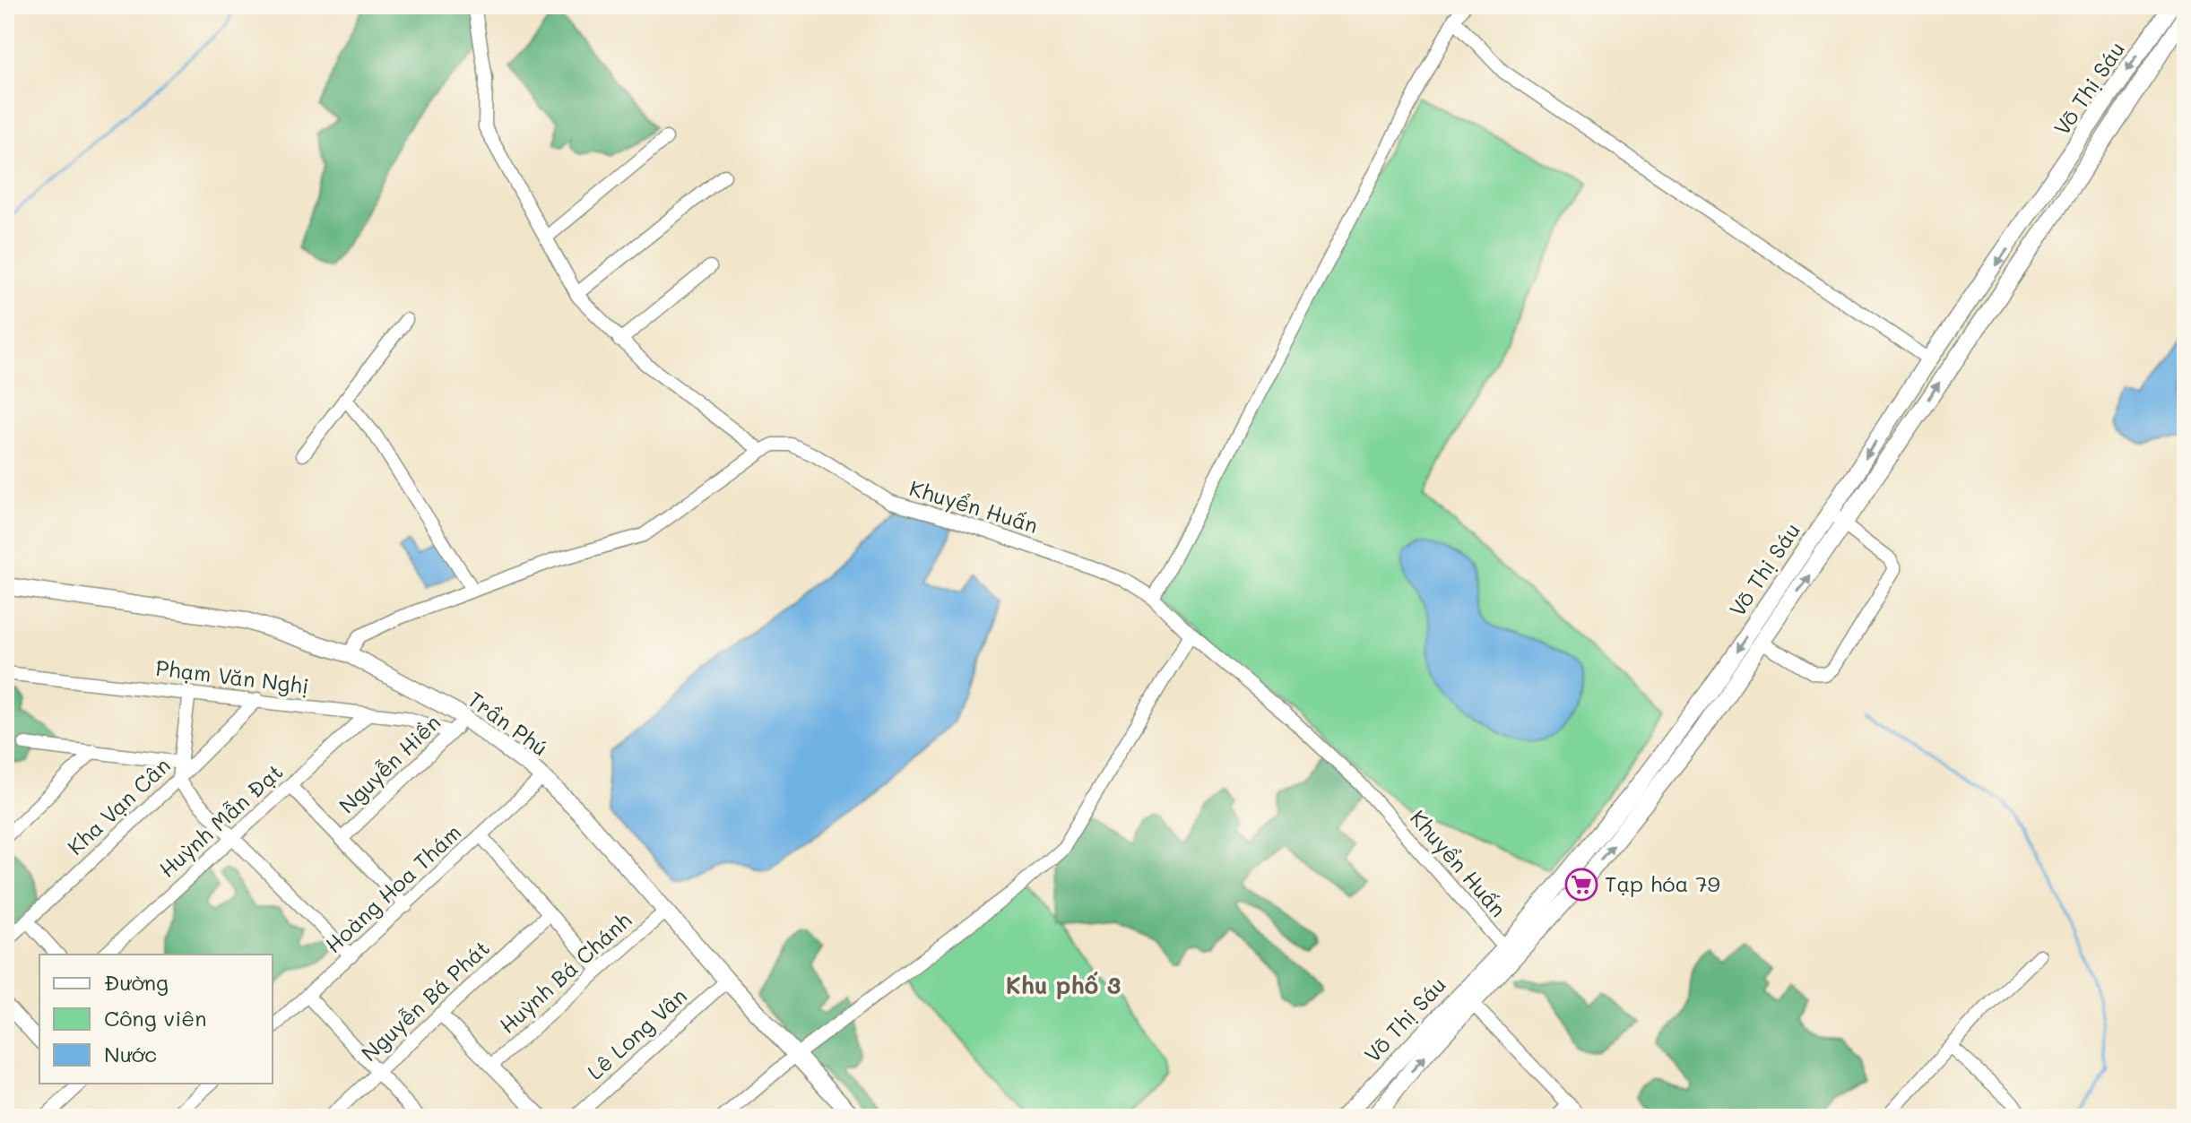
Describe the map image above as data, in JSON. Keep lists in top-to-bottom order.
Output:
{
  "streets": {
    "main road": ["Võ Thị Sáu", "Trần Phú"],
    "street": [
      "Khuyển Huấn",
      "Phạm Văn Nghị",
      "Nguyễn Hiền",
      "Kha Vạn Cân",
      "Huỳnh Mẫn Đạt",
      "Hoàng Hoa Thám",
      "Huỳnh Bá Chánh",
      "Nguyễn Bá Phát",
      "Lê Long Vân"
    ]
  },
  "crossings": [
    ["Võ Thị Sáu", "Khuyển Huấn"],
    ["Khuyển Huấn", "Trần Phú"],
    ["Phạm Văn Nghị", "Nguyễn Hiền"],
    ["Phạm Văn Nghị", "Kha Vạn Cân"],
    ["Phạm Văn Nghị", "Huỳnh Mẫn Đạt"],
    ["Trần Phú", "Nguyễn Hiền"],
    ["Trần Phú", "Hoàng Hoa Thám"],
    ["Trần Phú", "Huỳnh Bá Chánh"],
    ["Trần Phú", "Lê Long Vân"]
  ],
  "districts": ["Khu phố 3"],
  "places": {
    "supermarket": ["Tạp hóa 79"]
  },
  "legend": ["Đường", "Công viên", "Nước"]
}
